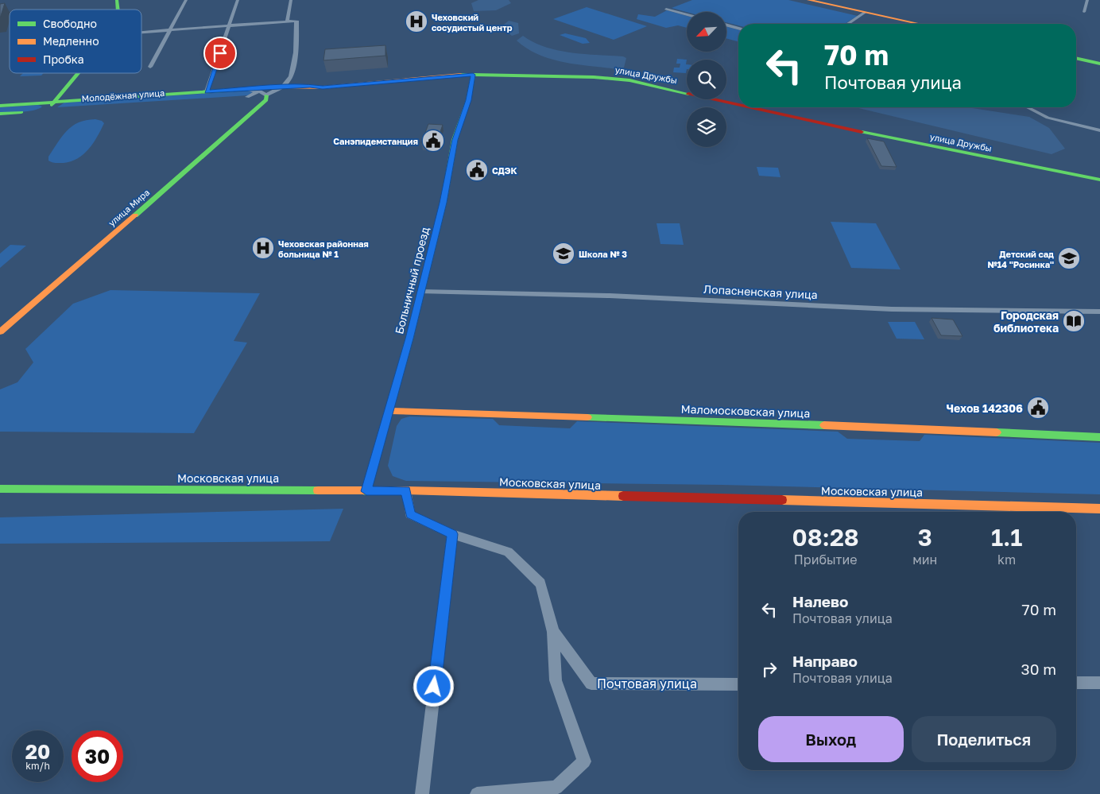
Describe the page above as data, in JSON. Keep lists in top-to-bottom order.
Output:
{
  "streets": {
    "street": [
      "улица Дружбы",
      "Молодёжная улица",
      "улица Мира",
      "Больничный проезд",
      "Лопасненская улица",
      "Маломосковская улица",
      "Московская улица",
      "Почтовая улица"
    ]
  },
  "crossings": [
    ["улица Дружбы", "Молодёжная улица"],
    ["улица Дружбы", "улица Мира"],
    ["улица Дружбы", "Больничный проезд"],
    ["Молодёжная улица", "улица Мира"],
    ["Больничный проезд", "Лопасненская улица"],
    ["Больничный проезд", "Маломосковская улица"],
    ["Больничный проезд", "Московская улица"],
    ["Московская улица", "Почтовая улица"]
  ],
  "places": {
    "hospital": ["Чеховский сосудистый центр", "Чеховская районная больница № 1"],
    "public building": ["Санэпидемстанция", "СДЭК", "Чехов 142306"],
    "school or university": ["Школа № 3", "Детский сад №14 \"Росинка\""],
    "library": ["Городская библиотека"]
  },
  "legend": ["Свободно", "Медленно", "Пробка"],
  "north": "bottom left",
  "page": {
    "turn": ["70 m", "Почтовая улица"],
    "eta": [
      "08:28",
      "Прибытие",
      "3",
      "мин",
      "1.1",
      "km"
    ],
    "list": [
      {
        "name": "Налево",
        "note": "Почтовая улица",
        "value": "70 m"
      },
      {
        "name": "Направо",
        "note": "Почтовая улица",
        "value": "30 m"
      }
    ],
    "buttons": ["Выход", "Поделиться"],
    "speed": "20 km/h",
    "limit": "30"
  }
}
